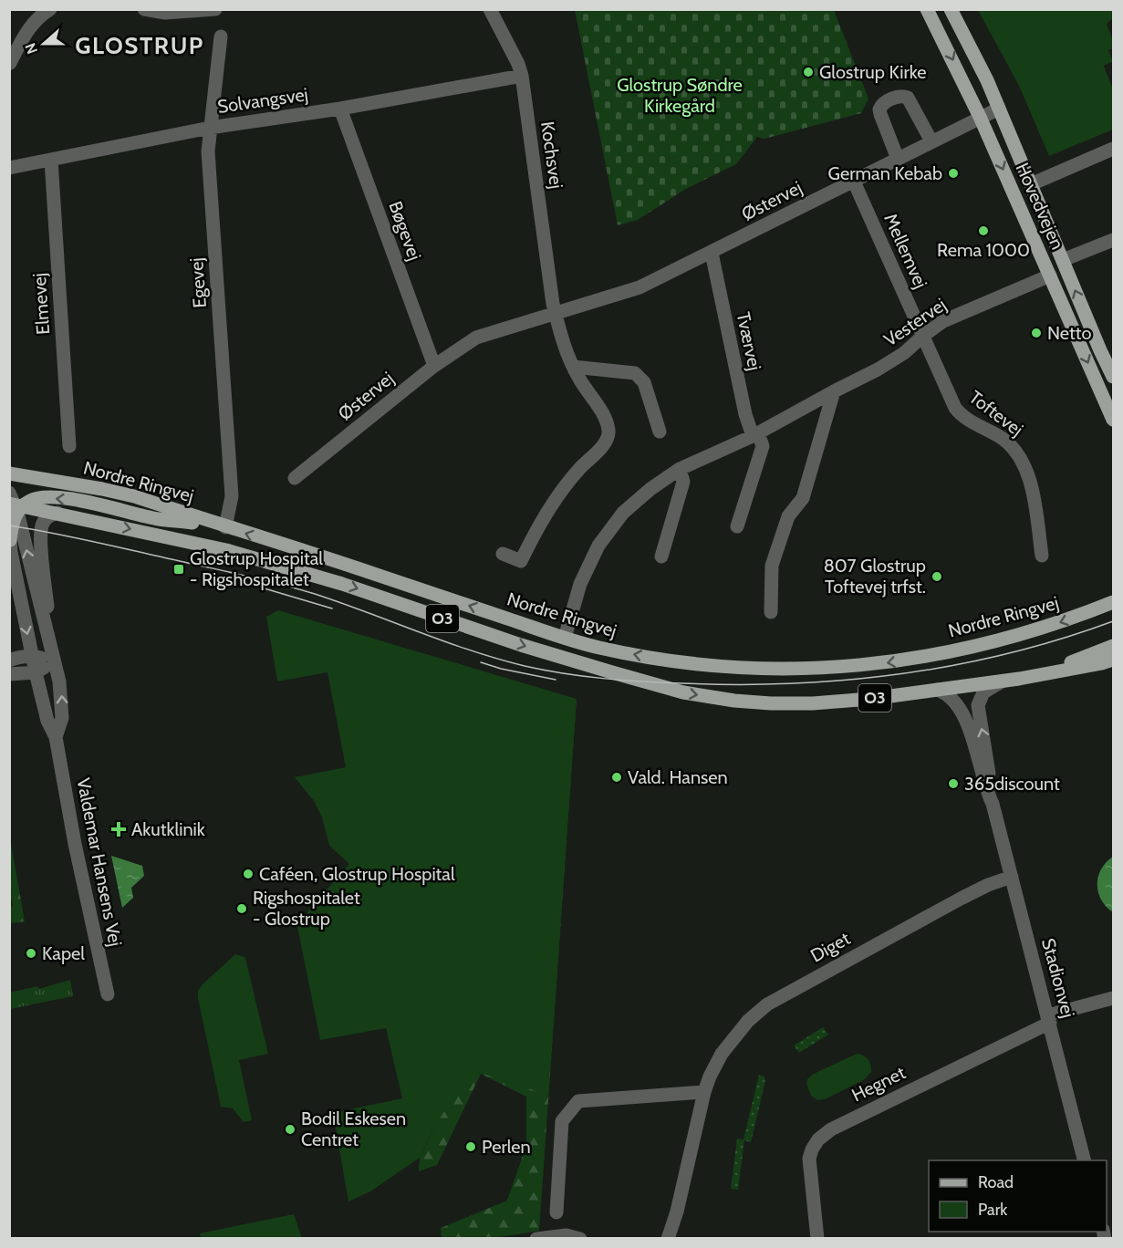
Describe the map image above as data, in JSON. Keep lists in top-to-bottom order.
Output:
{
  "streets": {
    "main road": ["Hovedvejen", "Nordre Ringvej", "O3"],
    "street": [
      "Solvangsvej",
      "Kochsvej",
      "Østervej",
      "Bøgevej",
      "Mellemvej",
      "Egevej",
      "Elmevej",
      "Vestervej",
      "Tværvej",
      "Toftevej",
      "Valdemar Hansens Vej",
      "Diget",
      "Stadionvej",
      "Hegnet"
    ]
  },
  "crossings": [
    ["Solvangsvej", "Kochsvej"],
    ["Solvangsvej", "Bøgevej"],
    ["Solvangsvej", "Egevej"],
    ["Solvangsvej", "Elmevej"],
    ["Kochsvej", "Østervej"],
    ["Østervej", "Hovedvejen"],
    ["Østervej", "Bøgevej"],
    ["Østervej", "Mellemvej"],
    ["Østervej", "Tværvej"],
    ["Hovedvejen", "Vestervej"],
    ["Mellemvej", "Vestervej"],
    ["Mellemvej", "Toftevej"],
    ["Egevej", "Nordre Ringvej"],
    ["Vestervej", "Tværvej"],
    ["Vestervej", "Toftevej"],
    ["Vestervej", "Nordre Ringvej"],
    ["O3", "Valdemar Hansens Vej"],
    ["O3", "Stadionvej"],
    ["Diget", "Stadionvej"],
    ["Stadionvej", "Hegnet"]
  ],
  "districts": ["GLOSTRUP"],
  "parks": ["Glostrup Søndre Kirkegård"],
  "places": {
    "other": [
      "Glostrup Kirke",
      "German Kebab",
      "Rema 1000",
      "Netto",
      "807 Glostrup Toftevej trfst.",
      "Vald. Hansen",
      "365discount",
      "Caféen, Glostrup Hospital",
      "Rigshospitalet - Glostrup",
      "Kapel",
      "Bodil Eskesen Centret",
      "Perlen"
    ],
    "transit": ["Glostrup Hospital - Rigshospitalet"],
    "health": ["Akutklinik"]
  },
  "legend": ["Road", "Park"],
  "north": "left"
}
